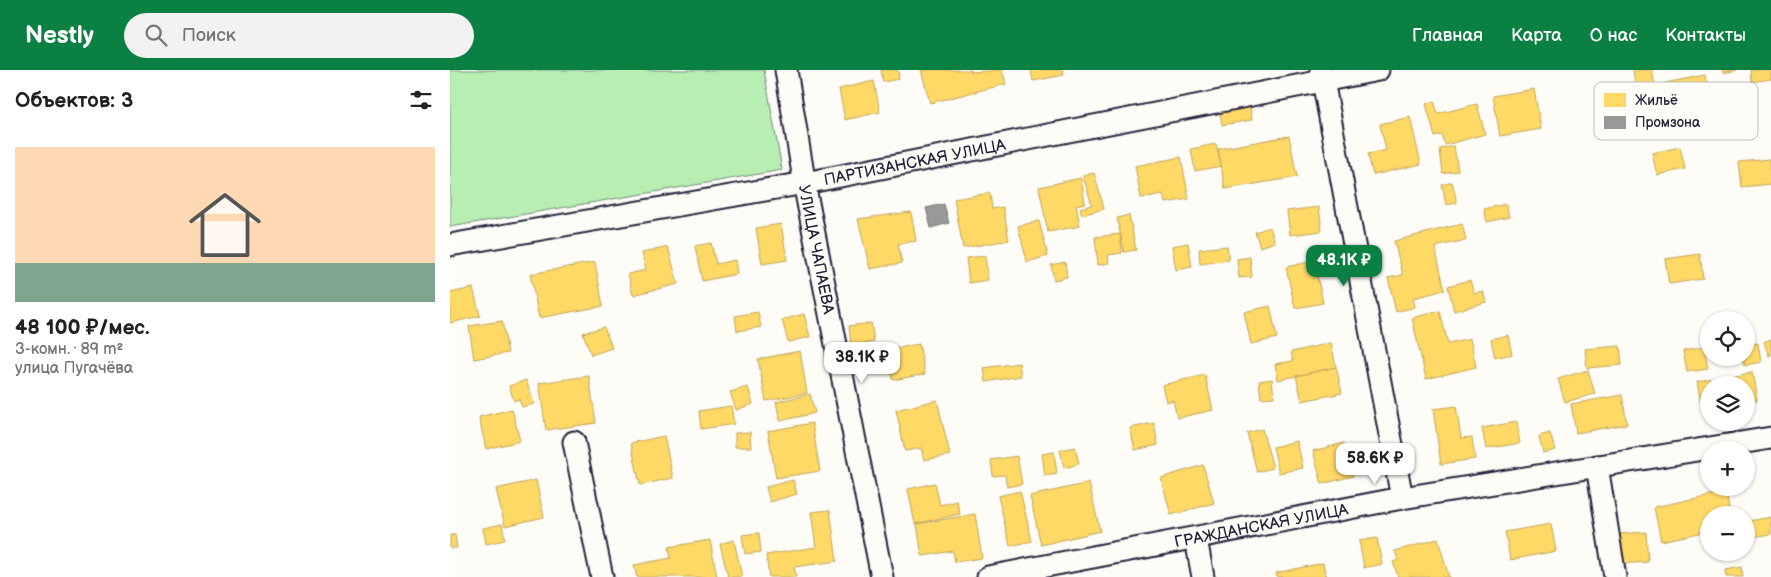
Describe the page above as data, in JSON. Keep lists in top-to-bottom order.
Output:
{
  "streets": {
    "street": ["ПАРТИЗАНСКАЯ УЛИЦА", "УЛИЦА ЧАПАЕВА", "ГРАЖДАНСКАЯ УЛИЦА"]
  },
  "crossings": [
    ["ПАРТИЗАНСКАЯ УЛИЦА", "УЛИЦА ЧАПАЕВА"]
  ],
  "legend": ["Жильё", "Промзона"],
  "page": {
    "header": "Nestly",
    "search": "Поиск",
    "nav": [
      "Главная",
      "Карта",
      "О нас",
      "Контакты"
    ],
    "heading": "Объектов: 3",
    "list": [
      {
        "name": "48 100 ₽/мес.",
        "note": "3-комн. · 89 m² · улица Пугачёва"
      }
    ],
    "price": ["48.1K ₽", "38.1K ₽", "58.6K ₽"],
    "map_buttons": ["+", "−"]
  }
}
